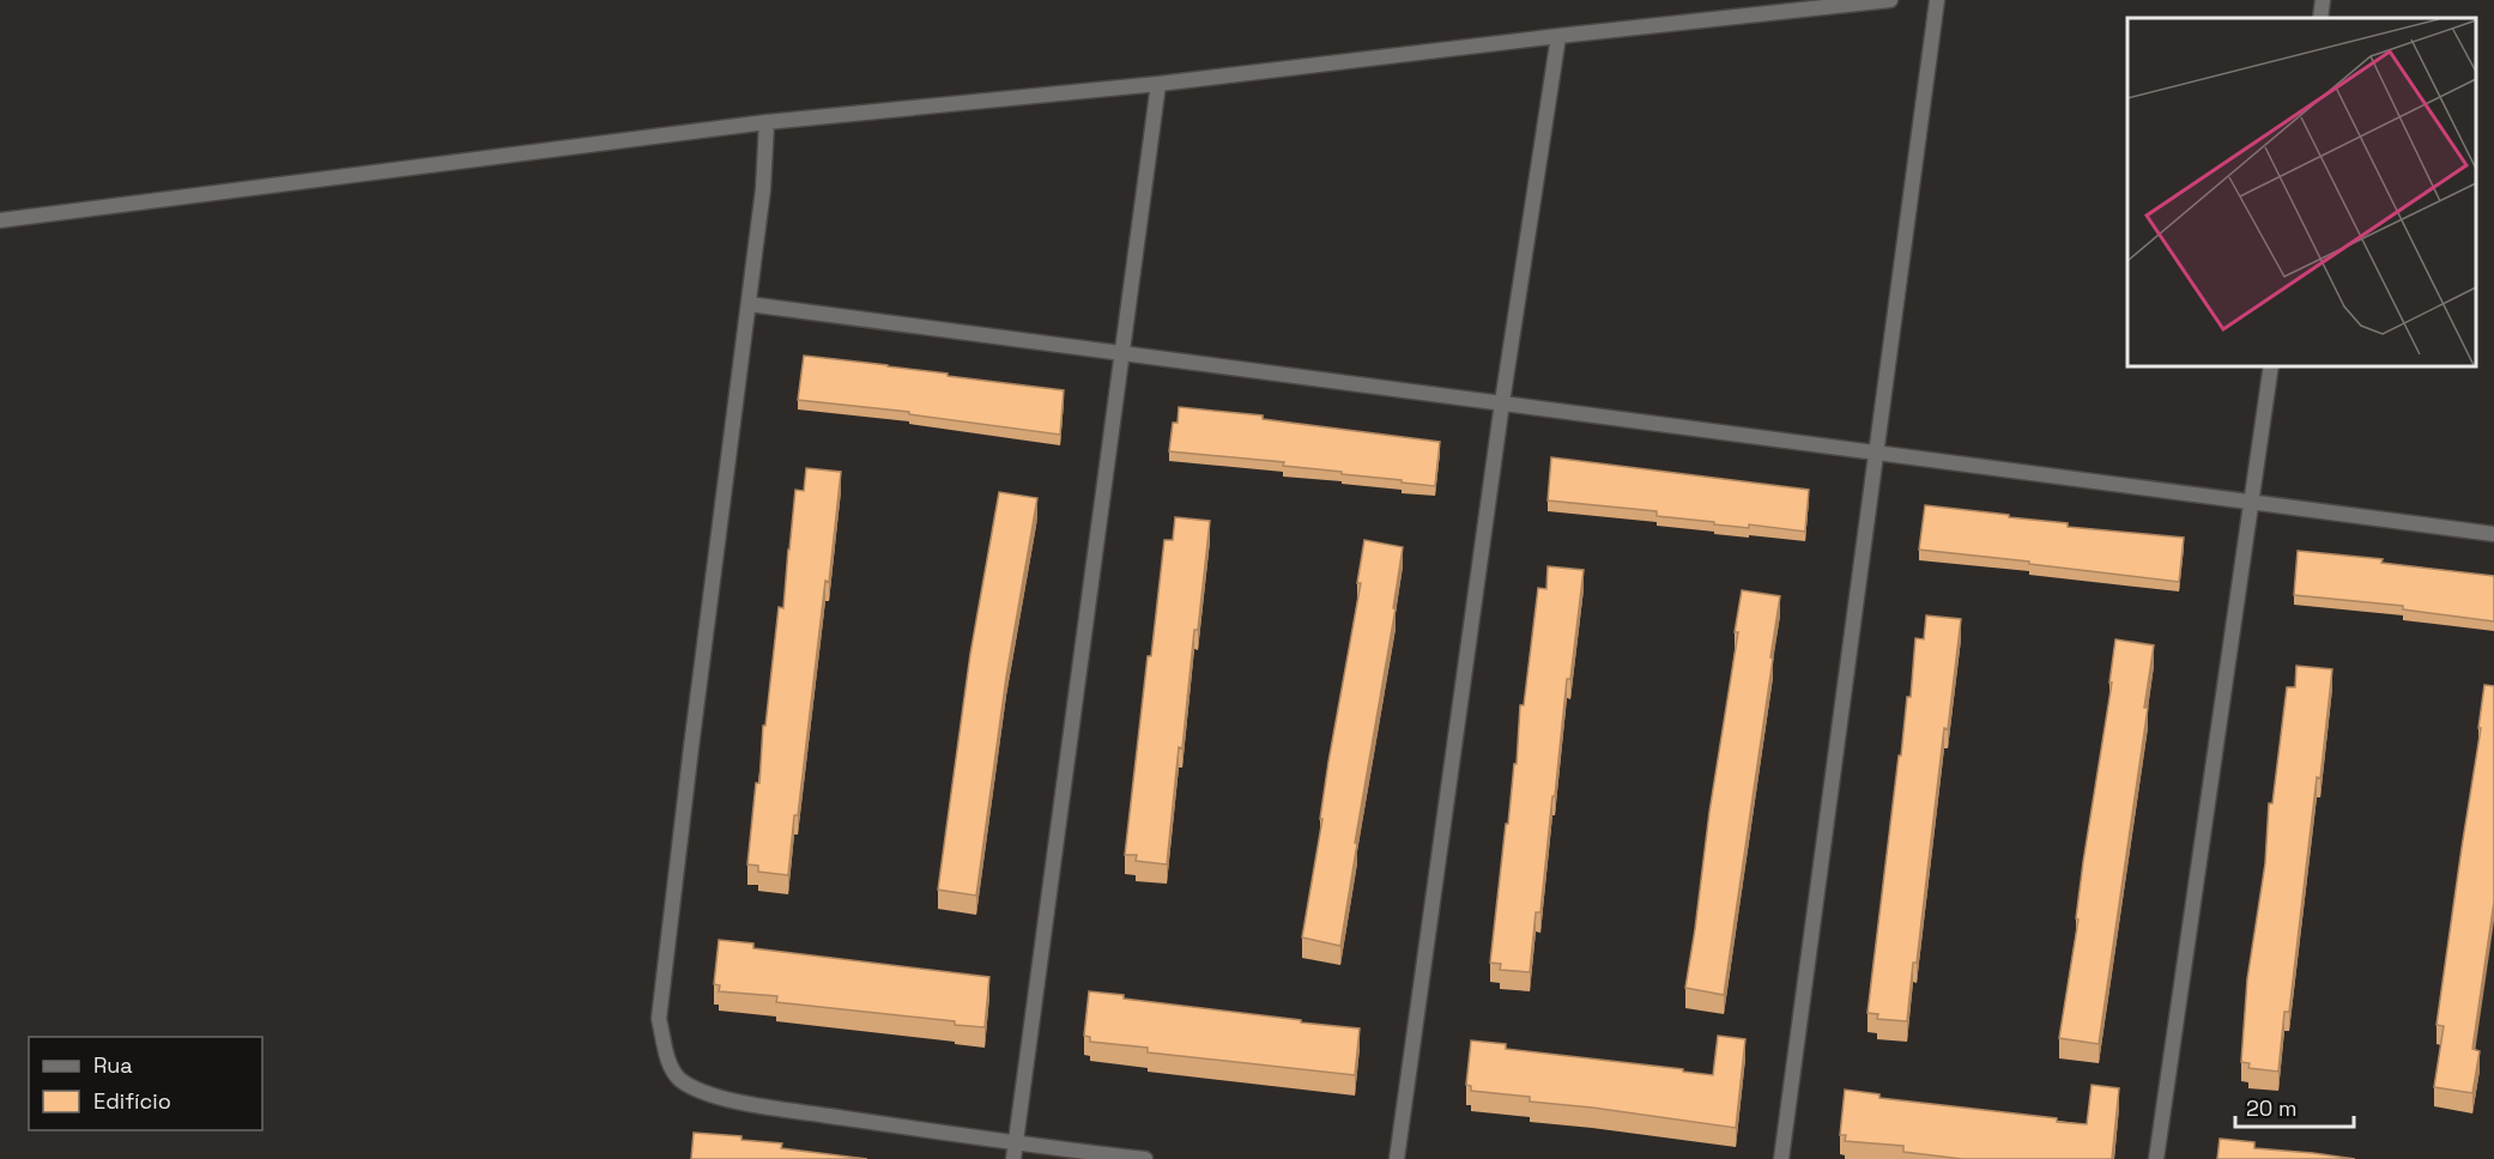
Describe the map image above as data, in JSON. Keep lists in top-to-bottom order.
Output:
{
  "legend": ["Rua", "Edifício"],
  "scale_bar": "20 m"
}
